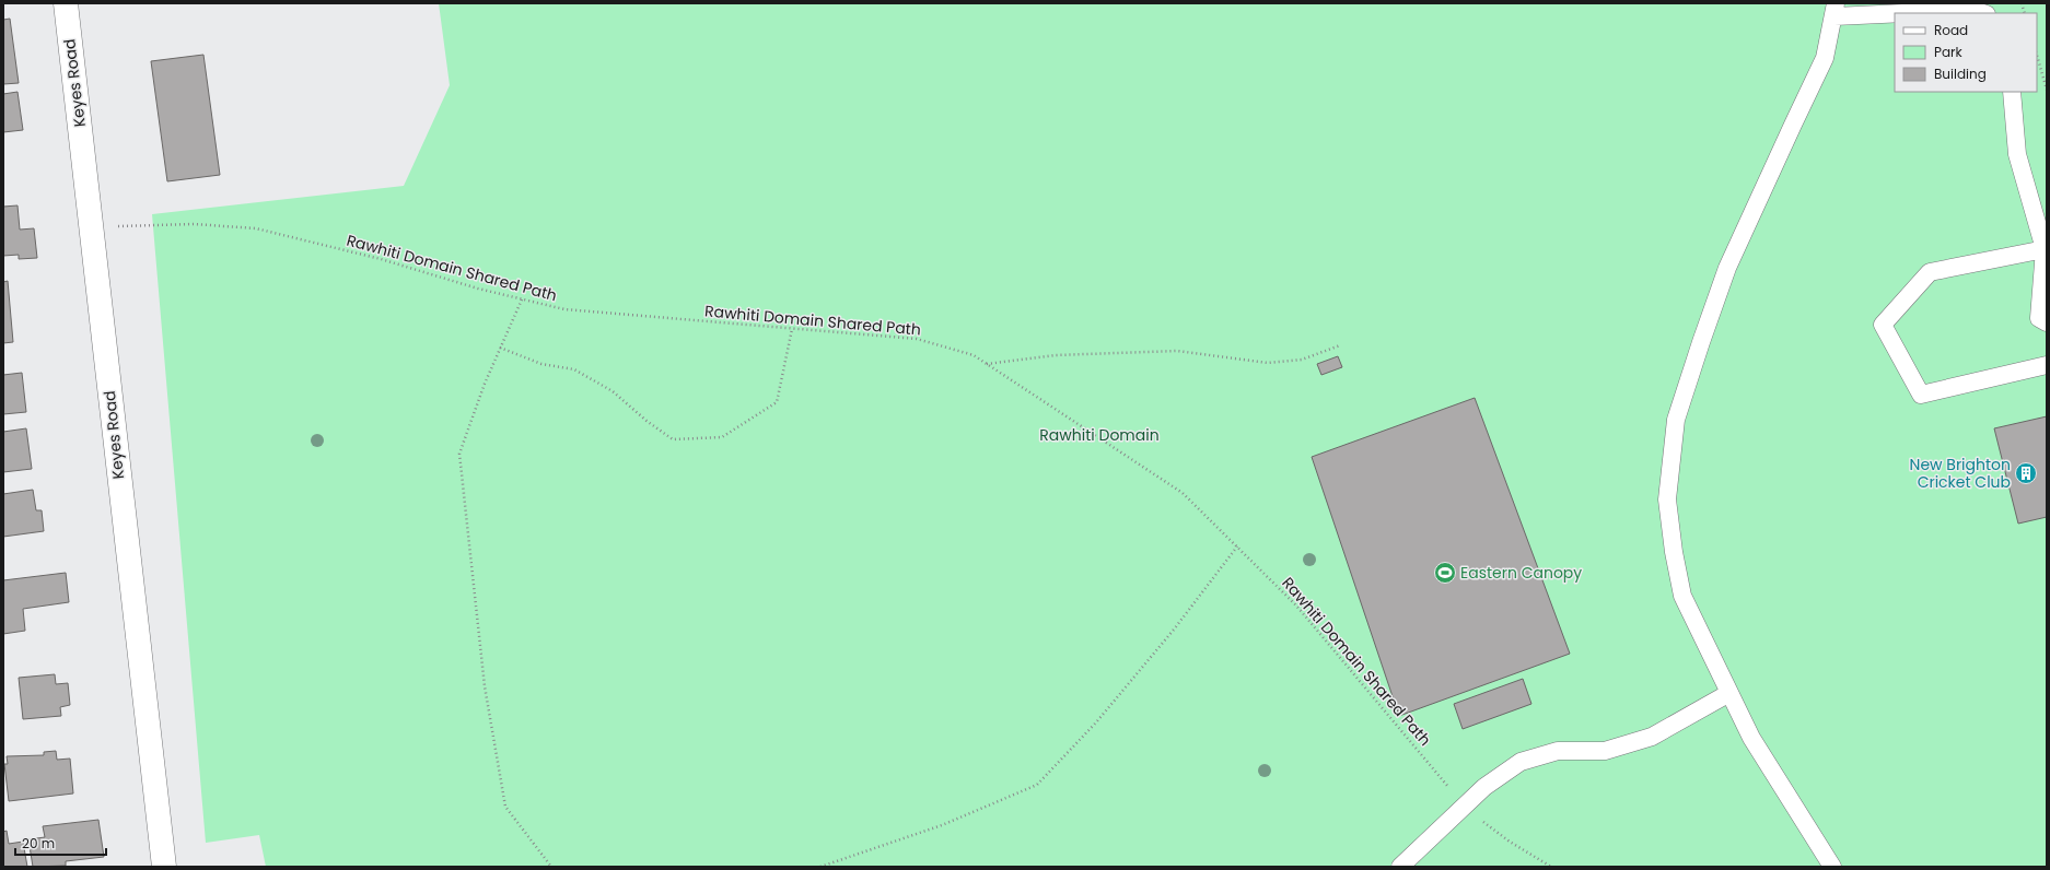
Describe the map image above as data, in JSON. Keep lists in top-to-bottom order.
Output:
{
  "streets": {
    "street": ["Keyes Road"],
    "path": ["Rawhiti Domain Shared Path"]
  },
  "crossings": [
    ["Keyes Road", "Rawhiti Domain Shared Path"]
  ],
  "parks": ["Rawhiti Domain"],
  "places": {
    "building": ["New Brighton Cricket Club"],
    "sports": ["Eastern Canopy"]
  },
  "legend": ["Road", "Park", "Building"],
  "scale_bar": "20 m"
}
